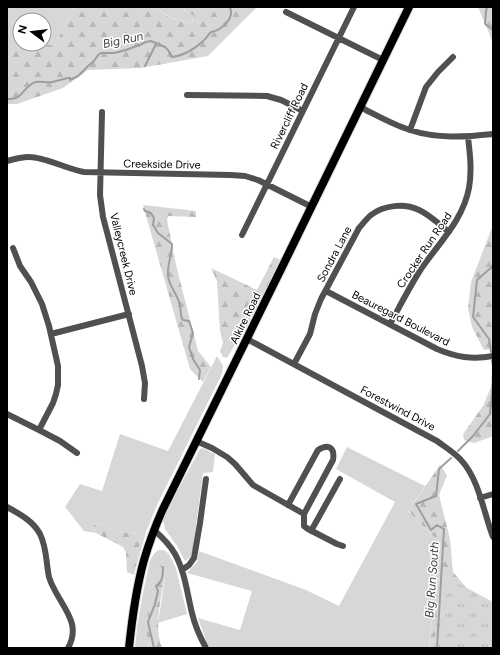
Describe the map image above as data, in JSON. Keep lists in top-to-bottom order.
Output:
{
  "streets": {
    "main road": ["Alkire Road"],
    "street": [
      "Rivercliff Road",
      "Creekside Drive",
      "Crocker Run Road",
      "Valleycreek Drive",
      "Sondra Lane",
      "Beauregard Boulevard",
      "Forestwind Drive"
    ]
  },
  "crossings": [
    ["Rivercliff Road", "Creekside Drive"],
    ["Creekside Drive", "Valleycreek Drive"],
    ["Creekside Drive", "Alkire Road"],
    ["Crocker Run Road", "Sondra Lane"],
    ["Crocker Run Road", "Beauregard Boulevard"],
    ["Sondra Lane", "Beauregard Boulevard"],
    ["Sondra Lane", "Forestwind Drive"],
    ["Alkire Road", "Forestwind Drive"]
  ],
  "water": ["Big Run", "Big Run South"],
  "north": "left"
}
